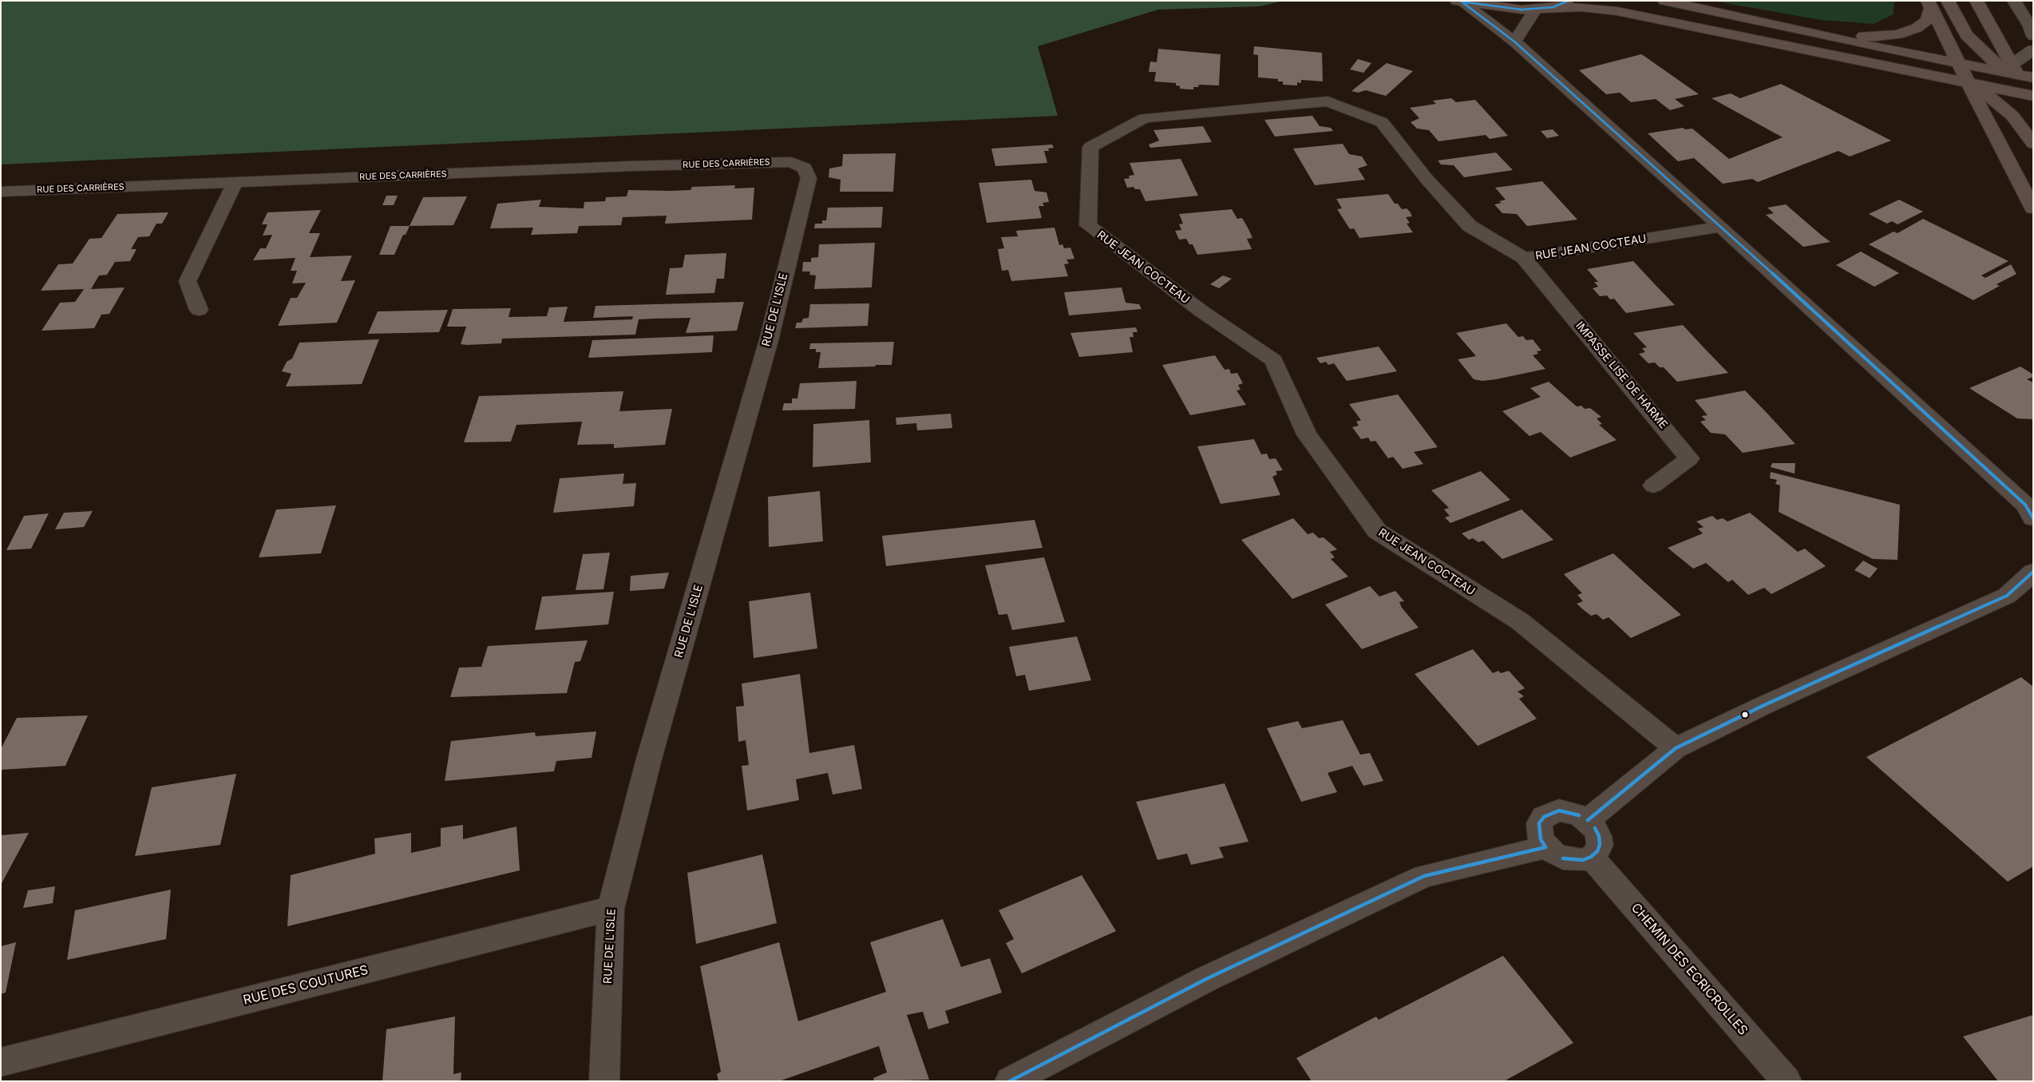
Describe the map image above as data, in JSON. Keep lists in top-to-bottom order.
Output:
{
  "streets": {
    "street": [
      "RUE DES CARRIÈRES",
      "RUE JEAN COCTEAU",
      "RUE DE L'ISLE",
      "IMPASSE LISE DE HARME",
      "CHEMIN DES ECRICROLLES",
      "RUE DES COUTURES"
    ]
  },
  "crossings": [
    ["RUE DES CARRIÈRES", "RUE DE L'ISLE"],
    ["RUE JEAN COCTEAU", "IMPASSE LISE DE HARME"],
    ["RUE DE L'ISLE", "RUE DES COUTURES"]
  ]
}
